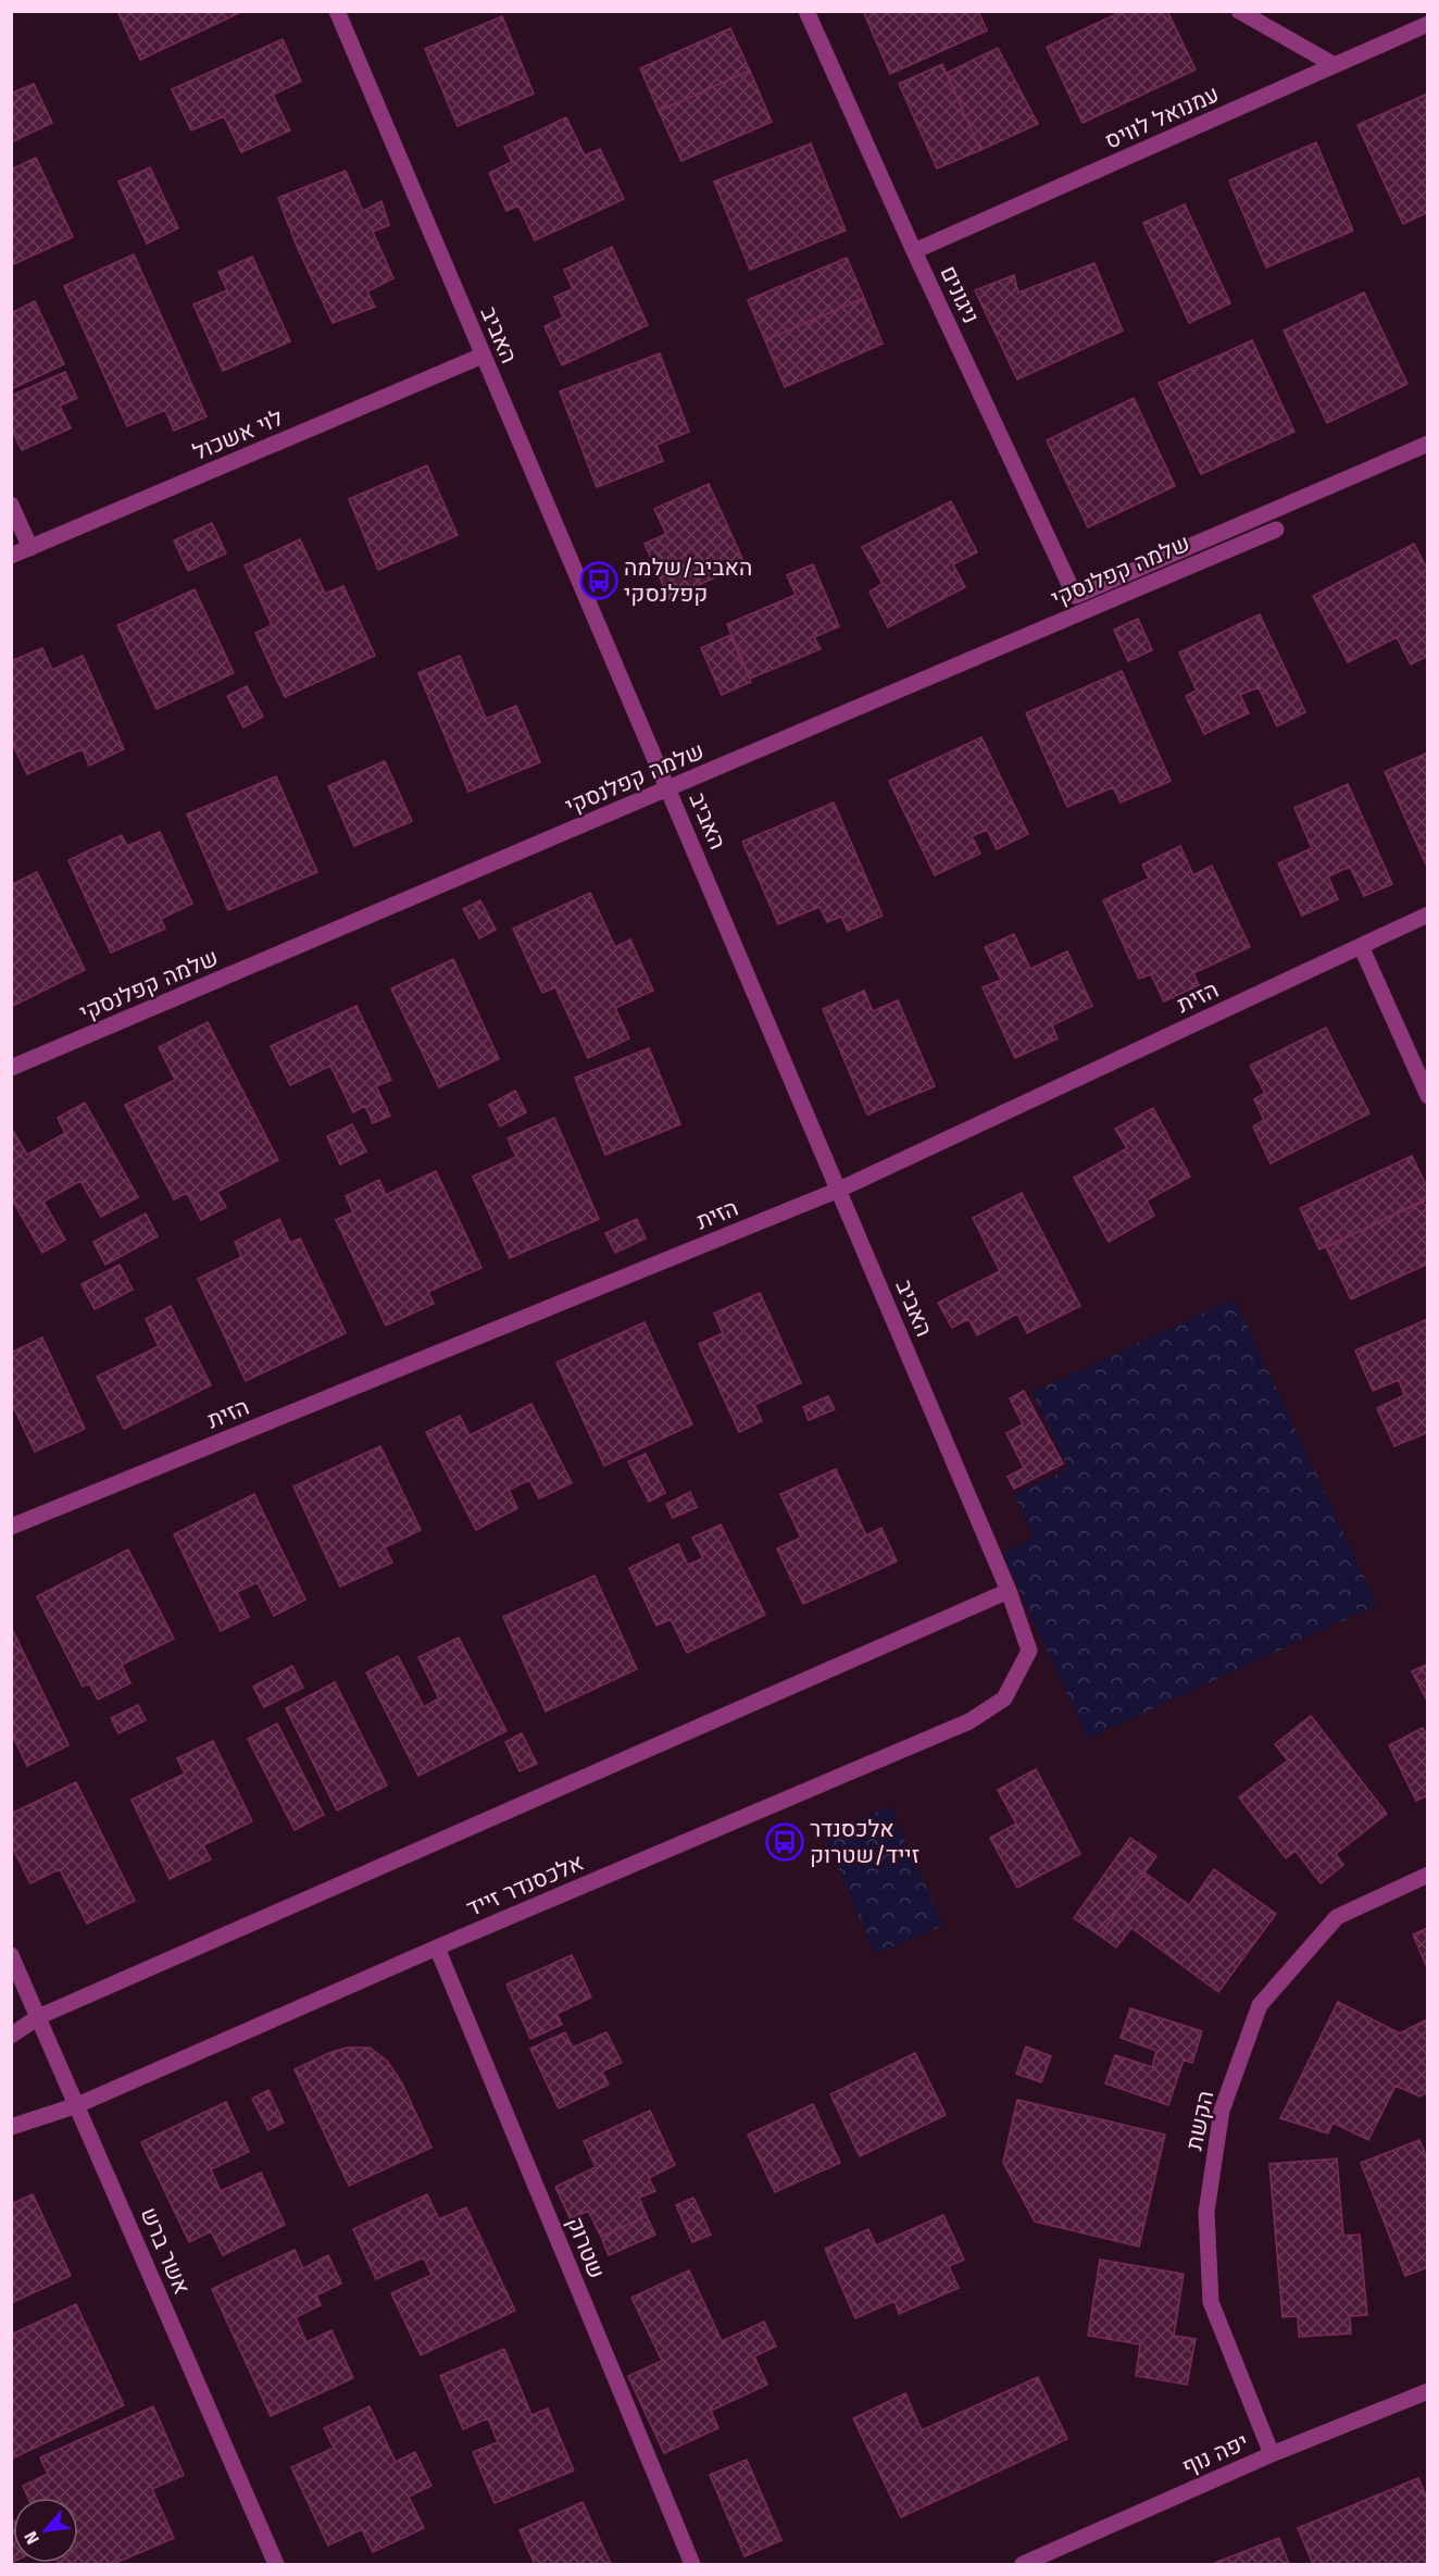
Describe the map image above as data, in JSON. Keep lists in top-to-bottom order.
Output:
{
  "streets": {
    "street": [
      "עמנואל לוויס",
      "ניגונים",
      "האביב",
      "לוי אשכול",
      "שלמה קפלנסקי",
      "הזית",
      "אלכסנדר זייד",
      "הקשת",
      "שטרוק",
      "אשר ברש",
      "יפה נוף"
    ]
  },
  "crossings": [
    ["עמנואל לוויס", "ניגונים"],
    ["ניגונים", "שלמה קפלנסקי"],
    ["האביב", "לוי אשכול"],
    ["האביב", "שלמה קפלנסקי"],
    ["האביב", "הזית"],
    ["האביב", "אלכסנדר זייד"],
    ["אלכסנדר זייד", "שטרוק"],
    ["אלכסנדר זייד", "אשר ברש"],
    ["הקשת", "יפה נוף"]
  ],
  "places": {
    "bus stop": ["האביב/שלמה קפלנסקי", "אלכסנדר זייד/שטרוק"]
  },
  "north": "bottom left"
}
